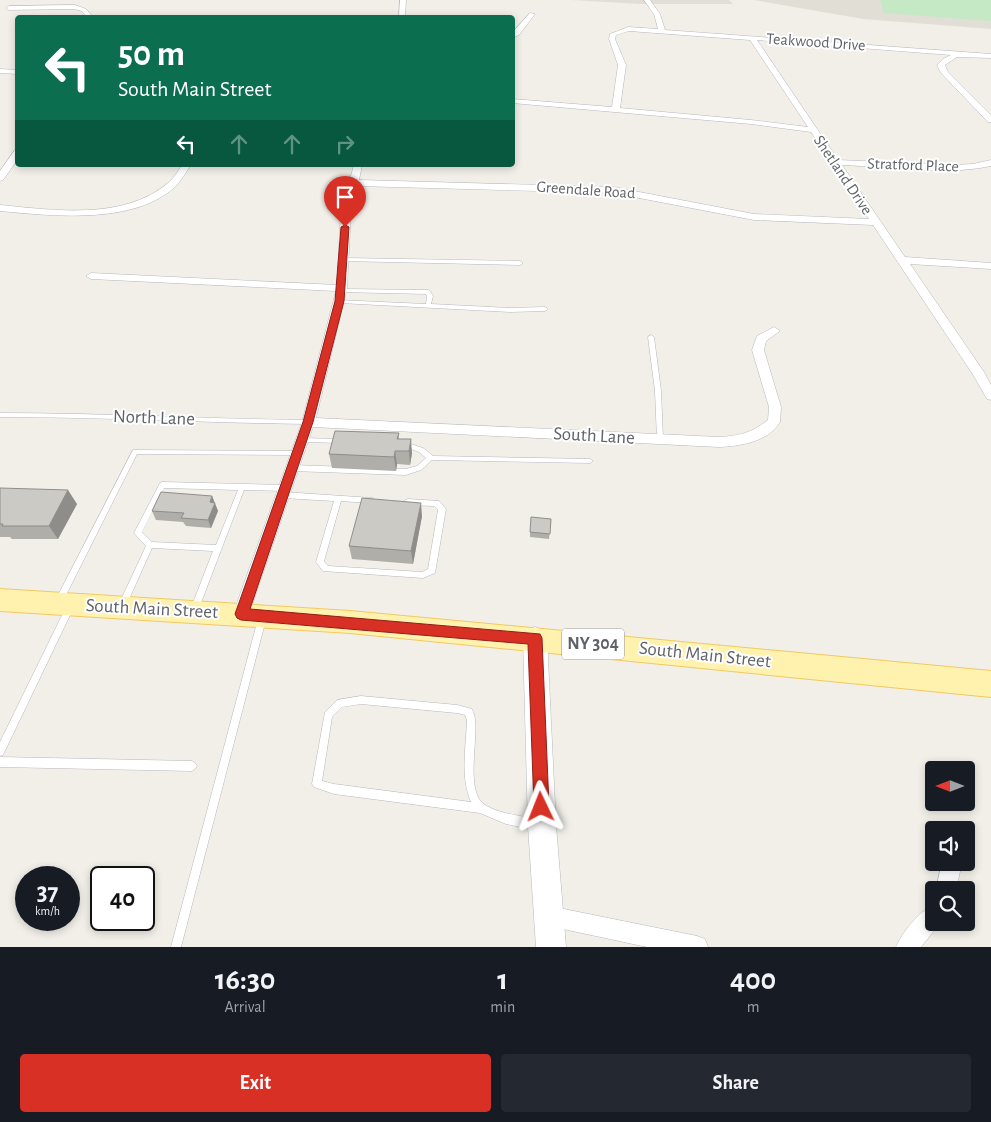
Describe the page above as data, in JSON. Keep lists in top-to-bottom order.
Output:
{
  "streets": {
    "main road": ["South Main Street", "NY 304"],
    "street": [
      "Teakwood Drive",
      "Stratford Place",
      "Shetland Drive",
      "Greendale Road",
      "South Lane"
    ],
    "lane": ["North Lane"]
  },
  "crossings": [
    ["Teakwood Drive", "Shetland Drive"],
    ["Stratford Place", "Shetland Drive"],
    ["Shetland Drive", "Greendale Road"],
    ["North Lane", "South Lane"]
  ],
  "north": "left",
  "page": {
    "turn": ["50 m", "South Main Street"],
    "speed": "37 km/h",
    "limit": "40",
    "eta": [
      "16:30",
      "Arrival",
      "1",
      "min",
      "400",
      "m"
    ],
    "buttons": ["Exit", "Share"]
  }
}
